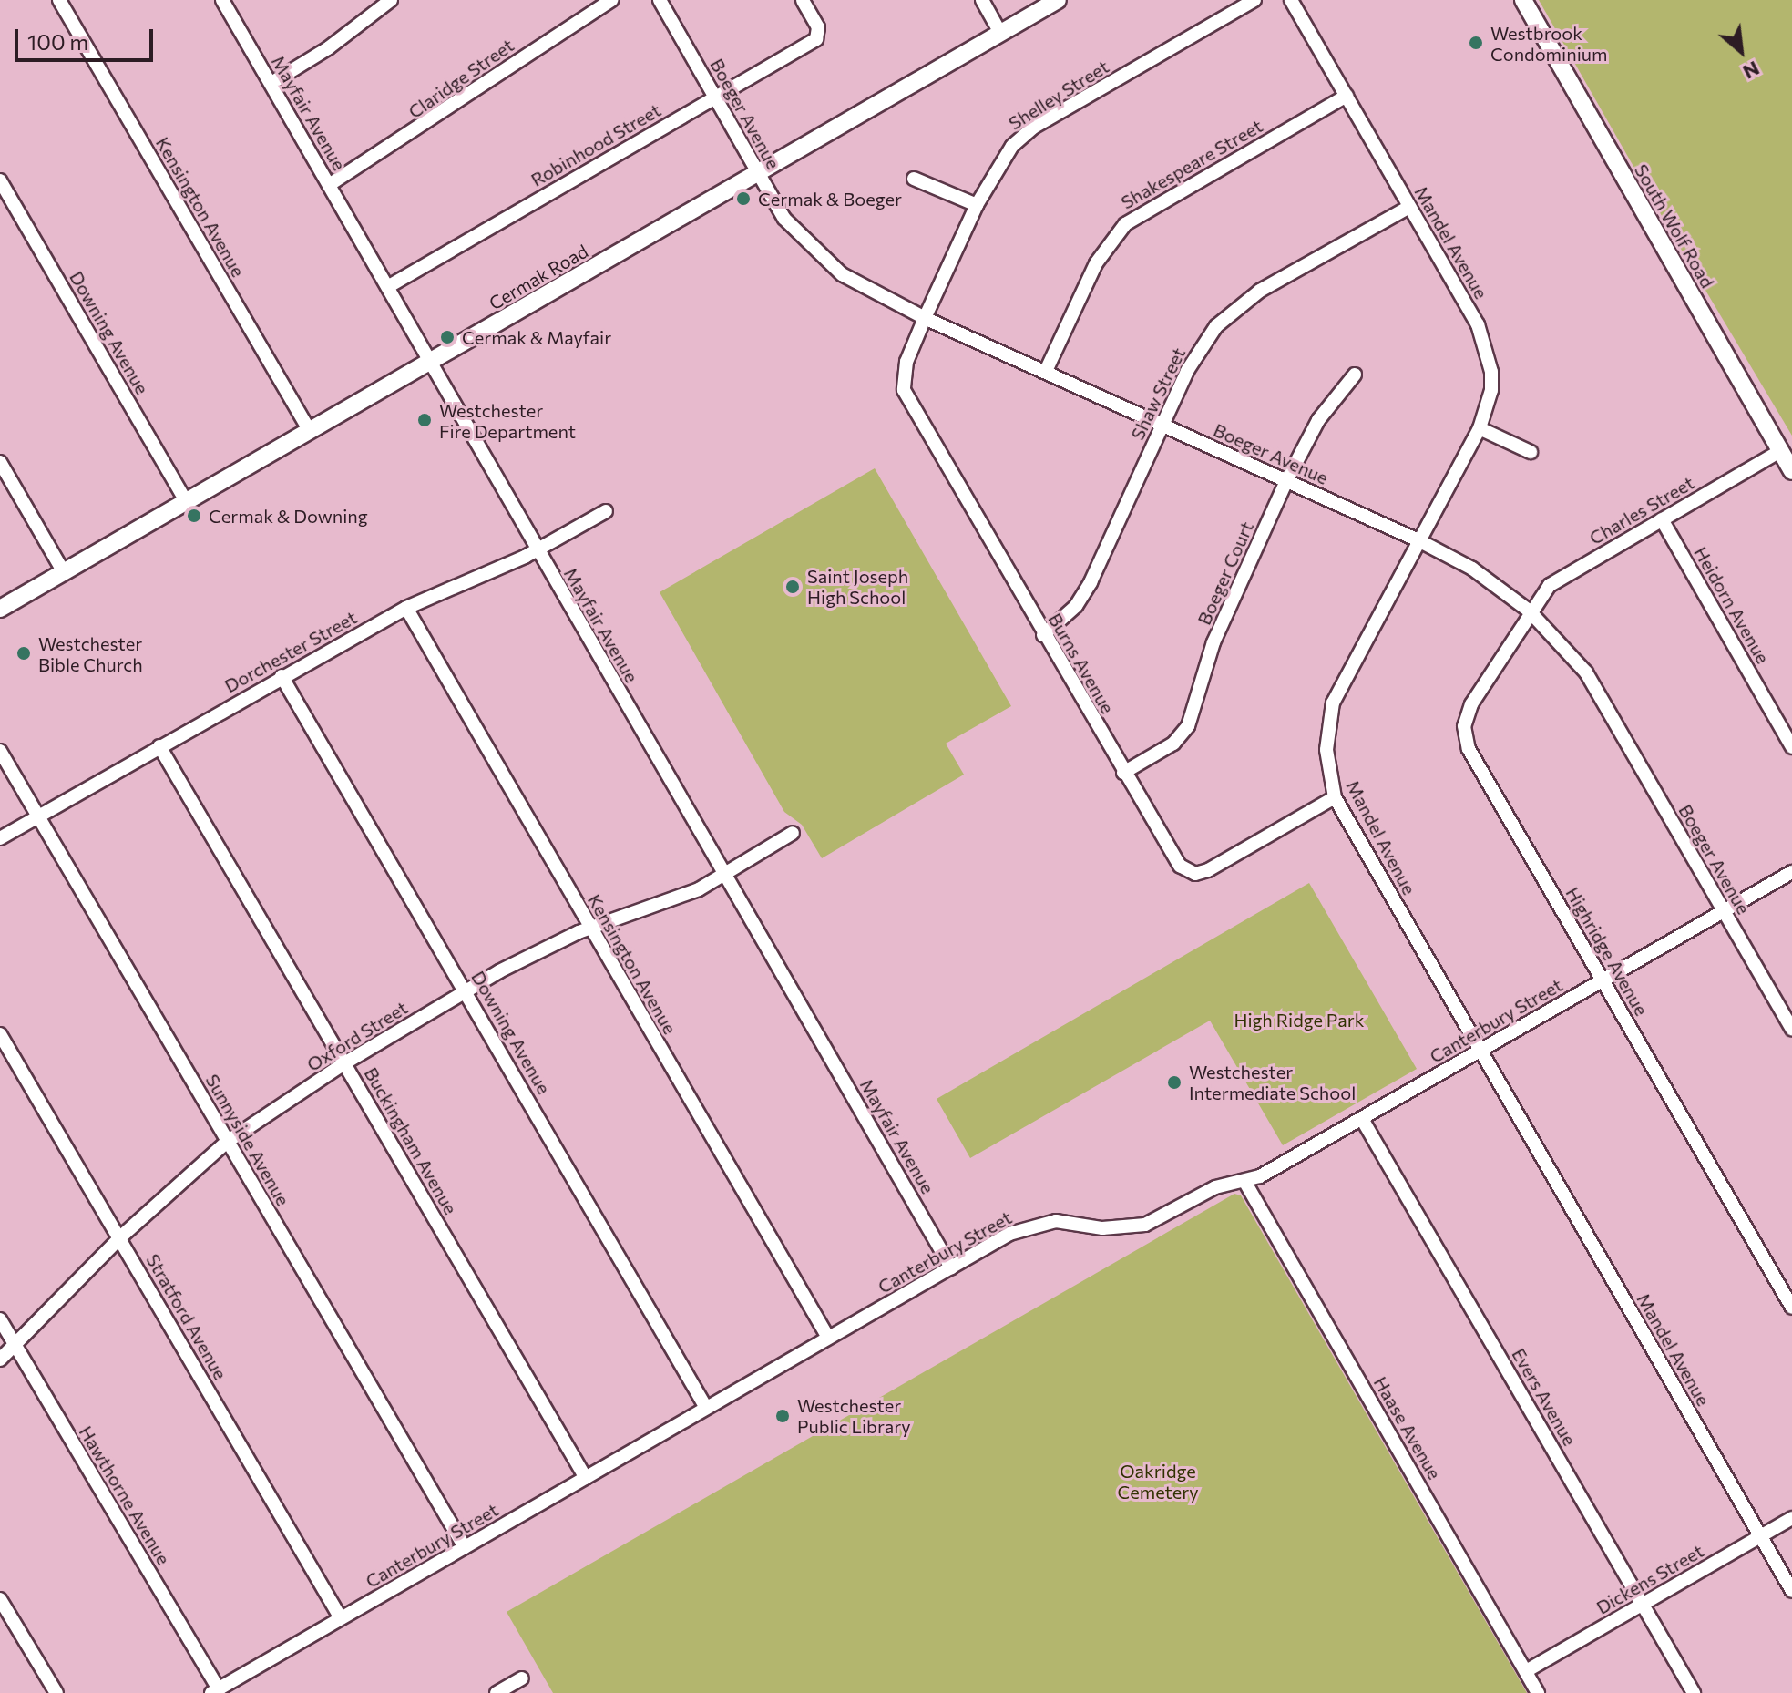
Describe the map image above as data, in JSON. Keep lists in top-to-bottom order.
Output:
{
  "streets": {
    "main road": ["South Wolf Road", "Cermak Road"],
    "street": [
      "Claridge Street",
      "Shelley Street",
      "Mayfair Avenue",
      "Boeger Avenue",
      "Robinhood Street",
      "Shakespeare Street",
      "Kensington Avenue",
      "Mandel Avenue",
      "Downing Avenue",
      "Shaw Street",
      "Charles Street",
      "Boeger Court",
      "Heidorn Avenue",
      "Dorchester Street",
      "Burns Avenue",
      "Highridge Avenue",
      "Canterbury Street",
      "Oxford Street",
      "Sunnyside Avenue",
      "Buckingham Avenue",
      "Stratford Avenue",
      "Evers Avenue",
      "Haase Avenue",
      "Hawthorne Avenue",
      "Dickens Street"
    ]
  },
  "crossings": [
    ["Claridge Street", "Mayfair Avenue"],
    ["Shelley Street", "Boeger Avenue"],
    ["Shelley Street", "Burns Avenue"],
    ["Mayfair Avenue", "Robinhood Street"],
    ["Mayfair Avenue", "Cermak Road"],
    ["Mayfair Avenue", "Dorchester Street"],
    ["Mayfair Avenue", "Canterbury Street"],
    ["Mayfair Avenue", "Oxford Street"],
    ["Boeger Avenue", "Robinhood Street"],
    ["Boeger Avenue", "Shakespeare Street"],
    ["Boeger Avenue", "Mandel Avenue"],
    ["Boeger Avenue", "Cermak Road"],
    ["Boeger Avenue", "Shaw Street"],
    ["Boeger Avenue", "Charles Street"],
    ["Boeger Avenue", "Boeger Court"],
    ["Boeger Avenue", "Burns Avenue"],
    ["Boeger Avenue", "Highridge Avenue"],
    ["Boeger Avenue", "Canterbury Street"],
    ["Shakespeare Street", "Mandel Avenue"],
    ["Kensington Avenue", "Cermak Road"],
    ["Kensington Avenue", "Dorchester Street"],
    ["Kensington Avenue", "Canterbury Street"],
    ["Kensington Avenue", "Oxford Street"],
    ["South Wolf Road", "Charles Street"],
    ["Mandel Avenue", "Shaw Street"],
    ["Mandel Avenue", "Burns Avenue"],
    ["Mandel Avenue", "Canterbury Street"],
    ["Mandel Avenue", "Dickens Street"],
    ["Cermak Road", "Downing Avenue"],
    ["Downing Avenue", "Dorchester Street"],
    ["Downing Avenue", "Canterbury Street"],
    ["Downing Avenue", "Oxford Street"],
    ["Shaw Street", "Burns Avenue"],
    ["Charles Street", "Heidorn Avenue"],
    ["Charles Street", "Highridge Avenue"],
    ["Boeger Court", "Burns Avenue"],
    ["Dorchester Street", "Sunnyside Avenue"],
    ["Dorchester Street", "Buckingham Avenue"],
    ["Highridge Avenue", "Canterbury Street"],
    ["Canterbury Street", "Sunnyside Avenue"],
    ["Canterbury Street", "Buckingham Avenue"],
    ["Canterbury Street", "Stratford Avenue"],
    ["Canterbury Street", "Evers Avenue"],
    ["Canterbury Street", "Haase Avenue"],
    ["Canterbury Street", "Hawthorne Avenue"],
    ["Oxford Street", "Sunnyside Avenue"],
    ["Oxford Street", "Buckingham Avenue"],
    ["Oxford Street", "Stratford Avenue"],
    ["Oxford Street", "Hawthorne Avenue"],
    ["Evers Avenue", "Dickens Street"],
    ["Haase Avenue", "Dickens Street"]
  ],
  "parks": ["High Ridge Park", "Oakridge Cemetery"],
  "places": [
    "Westbrook Condominium",
    "Cermak & Boeger",
    "Cermak & Mayfair",
    "Westchester Fire Department",
    "Cermak & Downing",
    "Saint Joseph High School",
    "Westchester Bible Church",
    "Westchester Intermediate School",
    "Westchester Public Library"
  ],
  "scale_bar": "100 m",
  "north": "bottom right"
}
